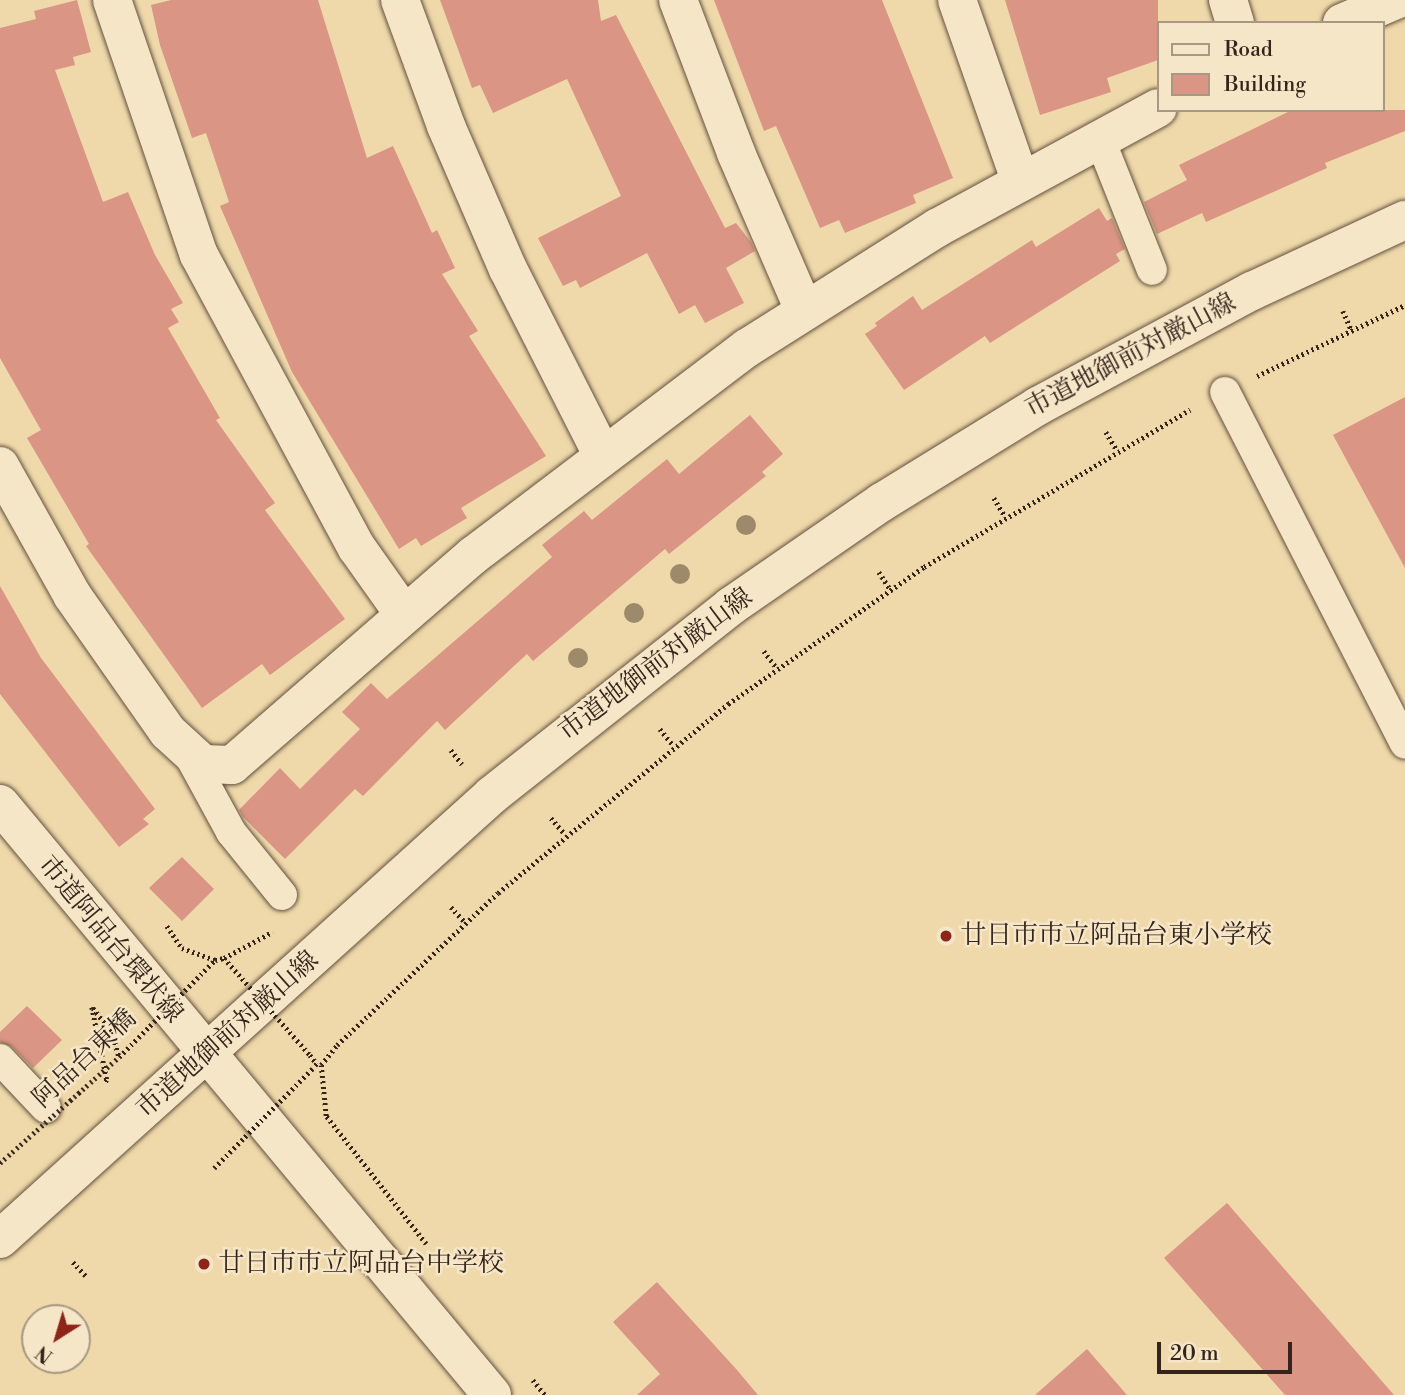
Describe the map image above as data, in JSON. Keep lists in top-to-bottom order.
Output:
{
  "streets": {
    "street": ["市道地御前対厳山線", "市道阿品台環状線"],
    "path": ["阿品台東橋"]
  },
  "crossings": [
    ["市道地御前対厳山線", "市道阿品台環状線"]
  ],
  "places": ["廿日市市立阿品台東小学校", "廿日市市立阿品台中学校"],
  "legend": ["Road", "Building"],
  "scale_bar": "20 m",
  "north": "bottom left"
}
